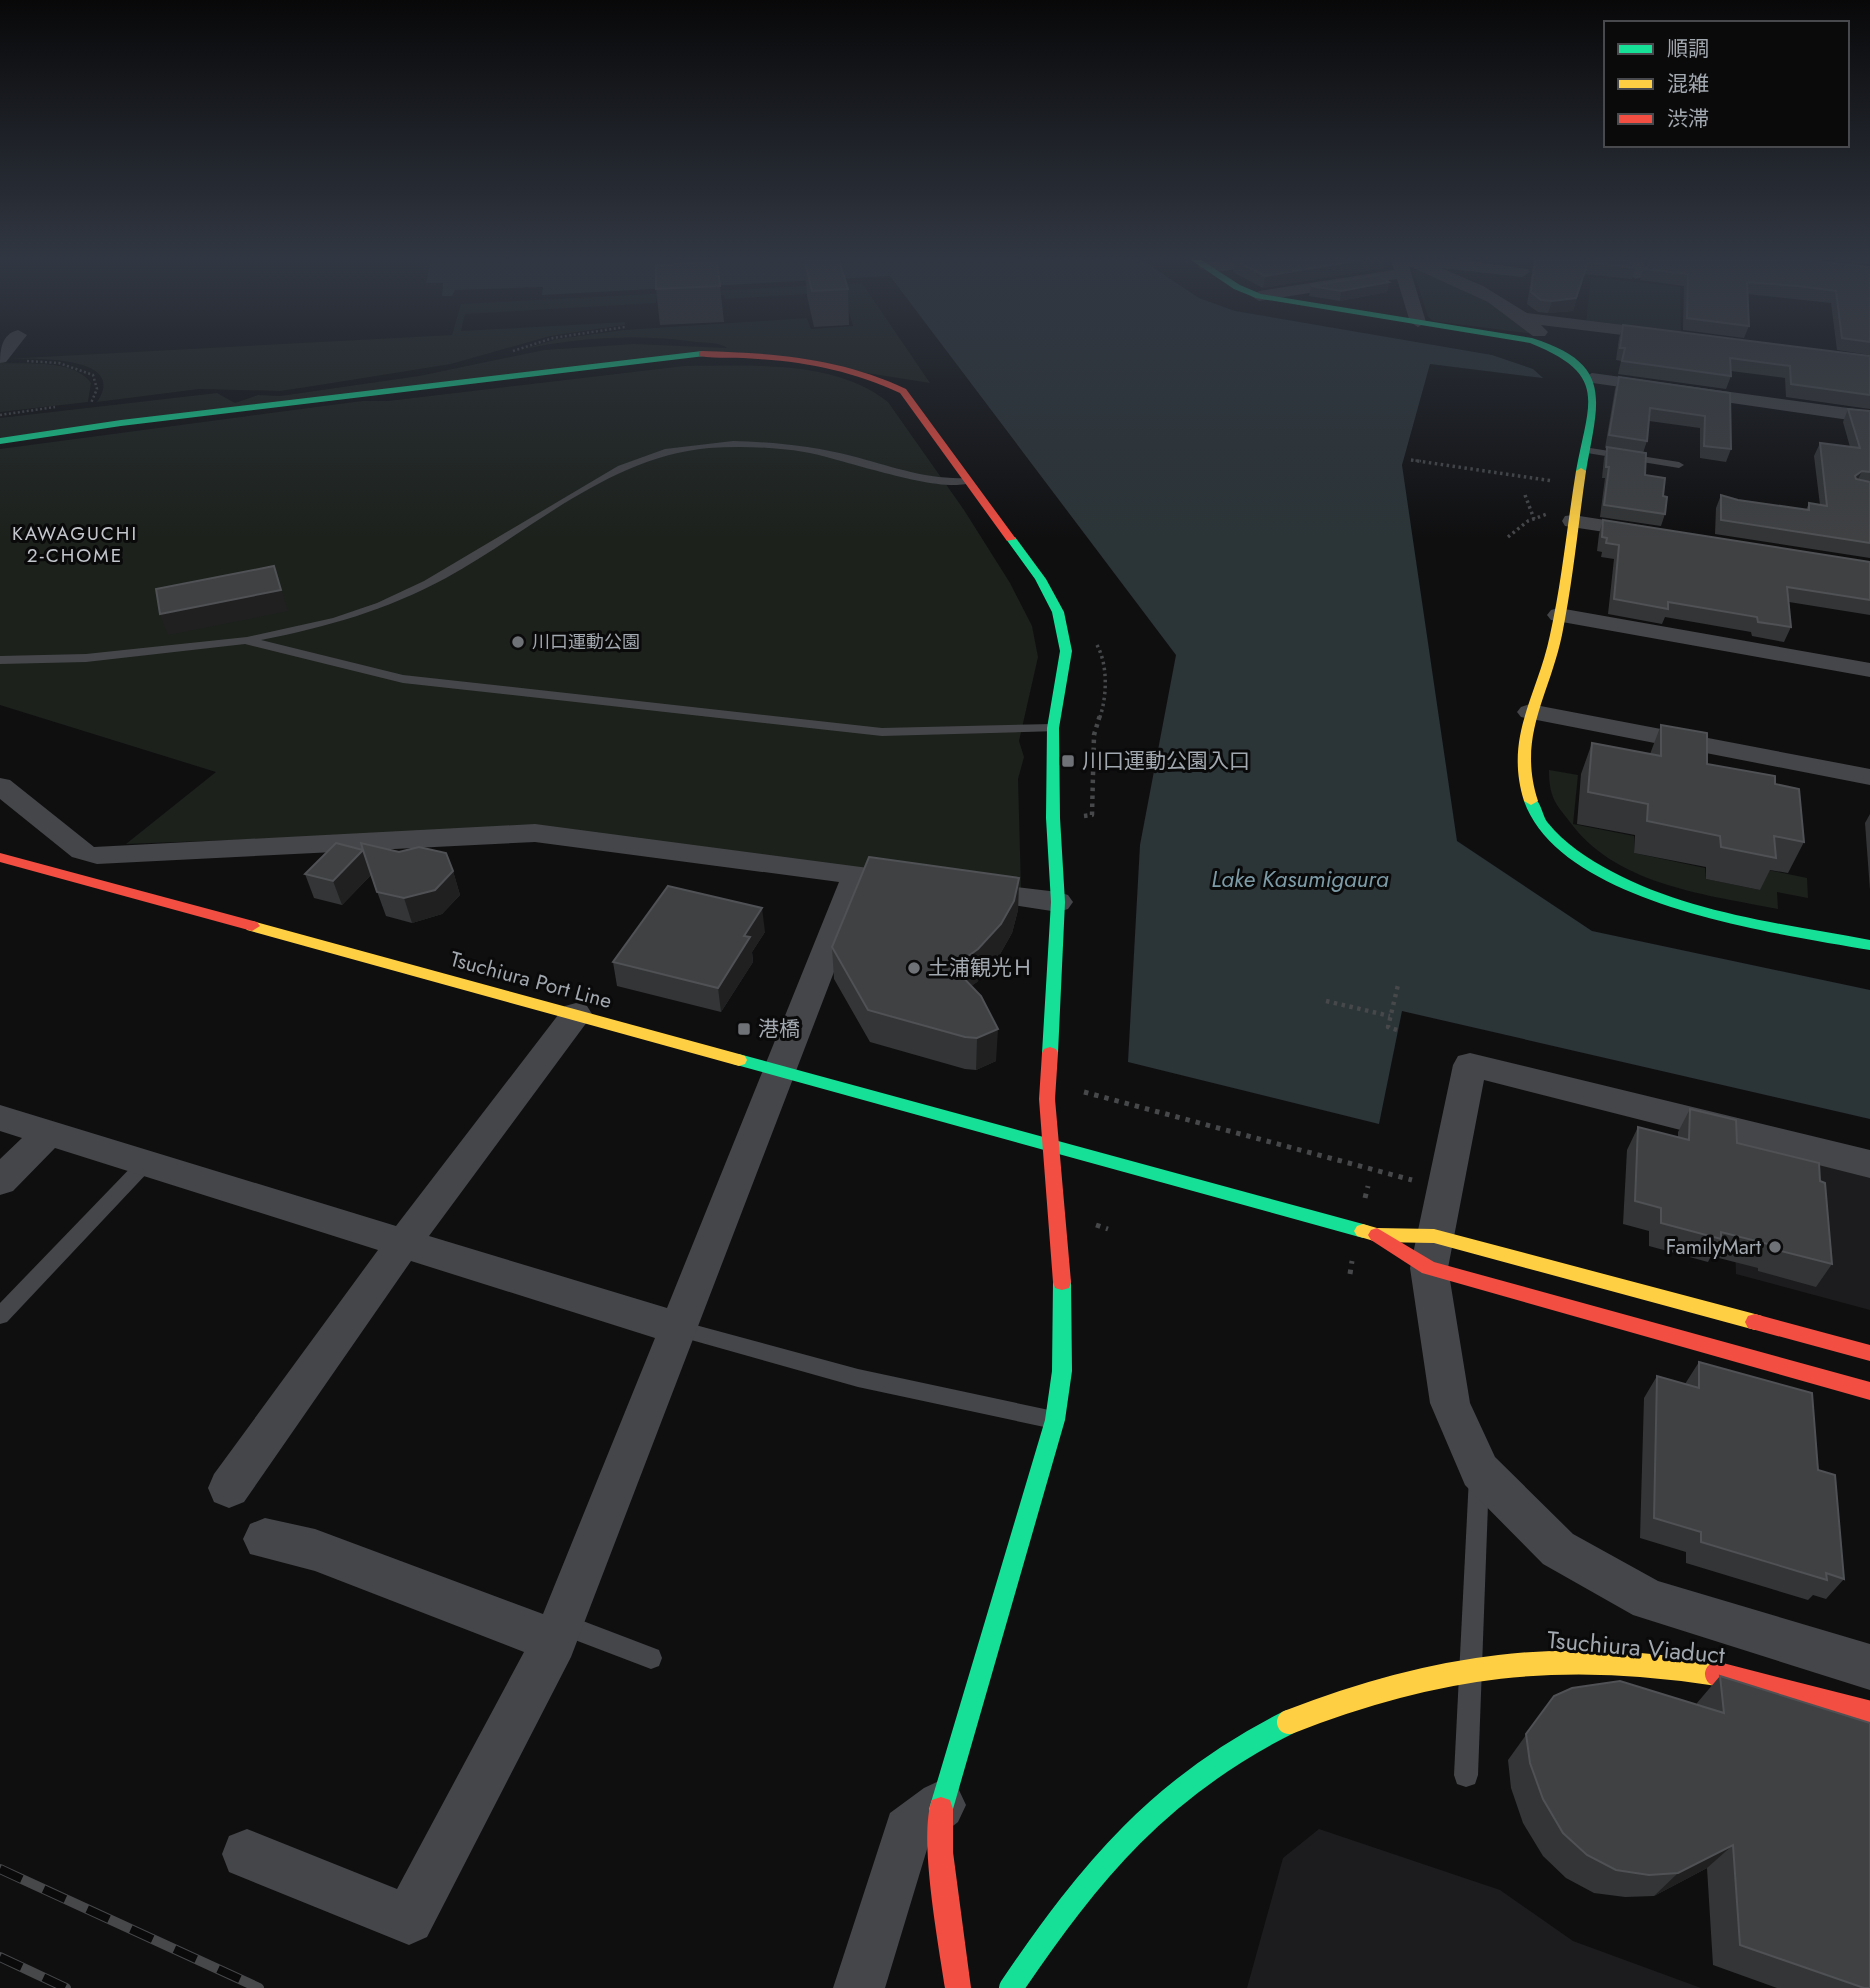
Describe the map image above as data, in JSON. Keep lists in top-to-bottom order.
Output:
{
  "streets": {
    "street": ["Tsuchiura Port Line", "Tsuchiura Viaduct"]
  },
  "districts": ["KAWAGUCHI 2-CHOME"],
  "water": ["Lake Kasumigaura"],
  "places": {
    "other": ["川口運動公園", "土浦観光Ｈ", "FamilyMart"],
    "transit": ["川口運動公園入口", "港橋"]
  },
  "legend": ["順調", "混雑", "渋滞"]
}
